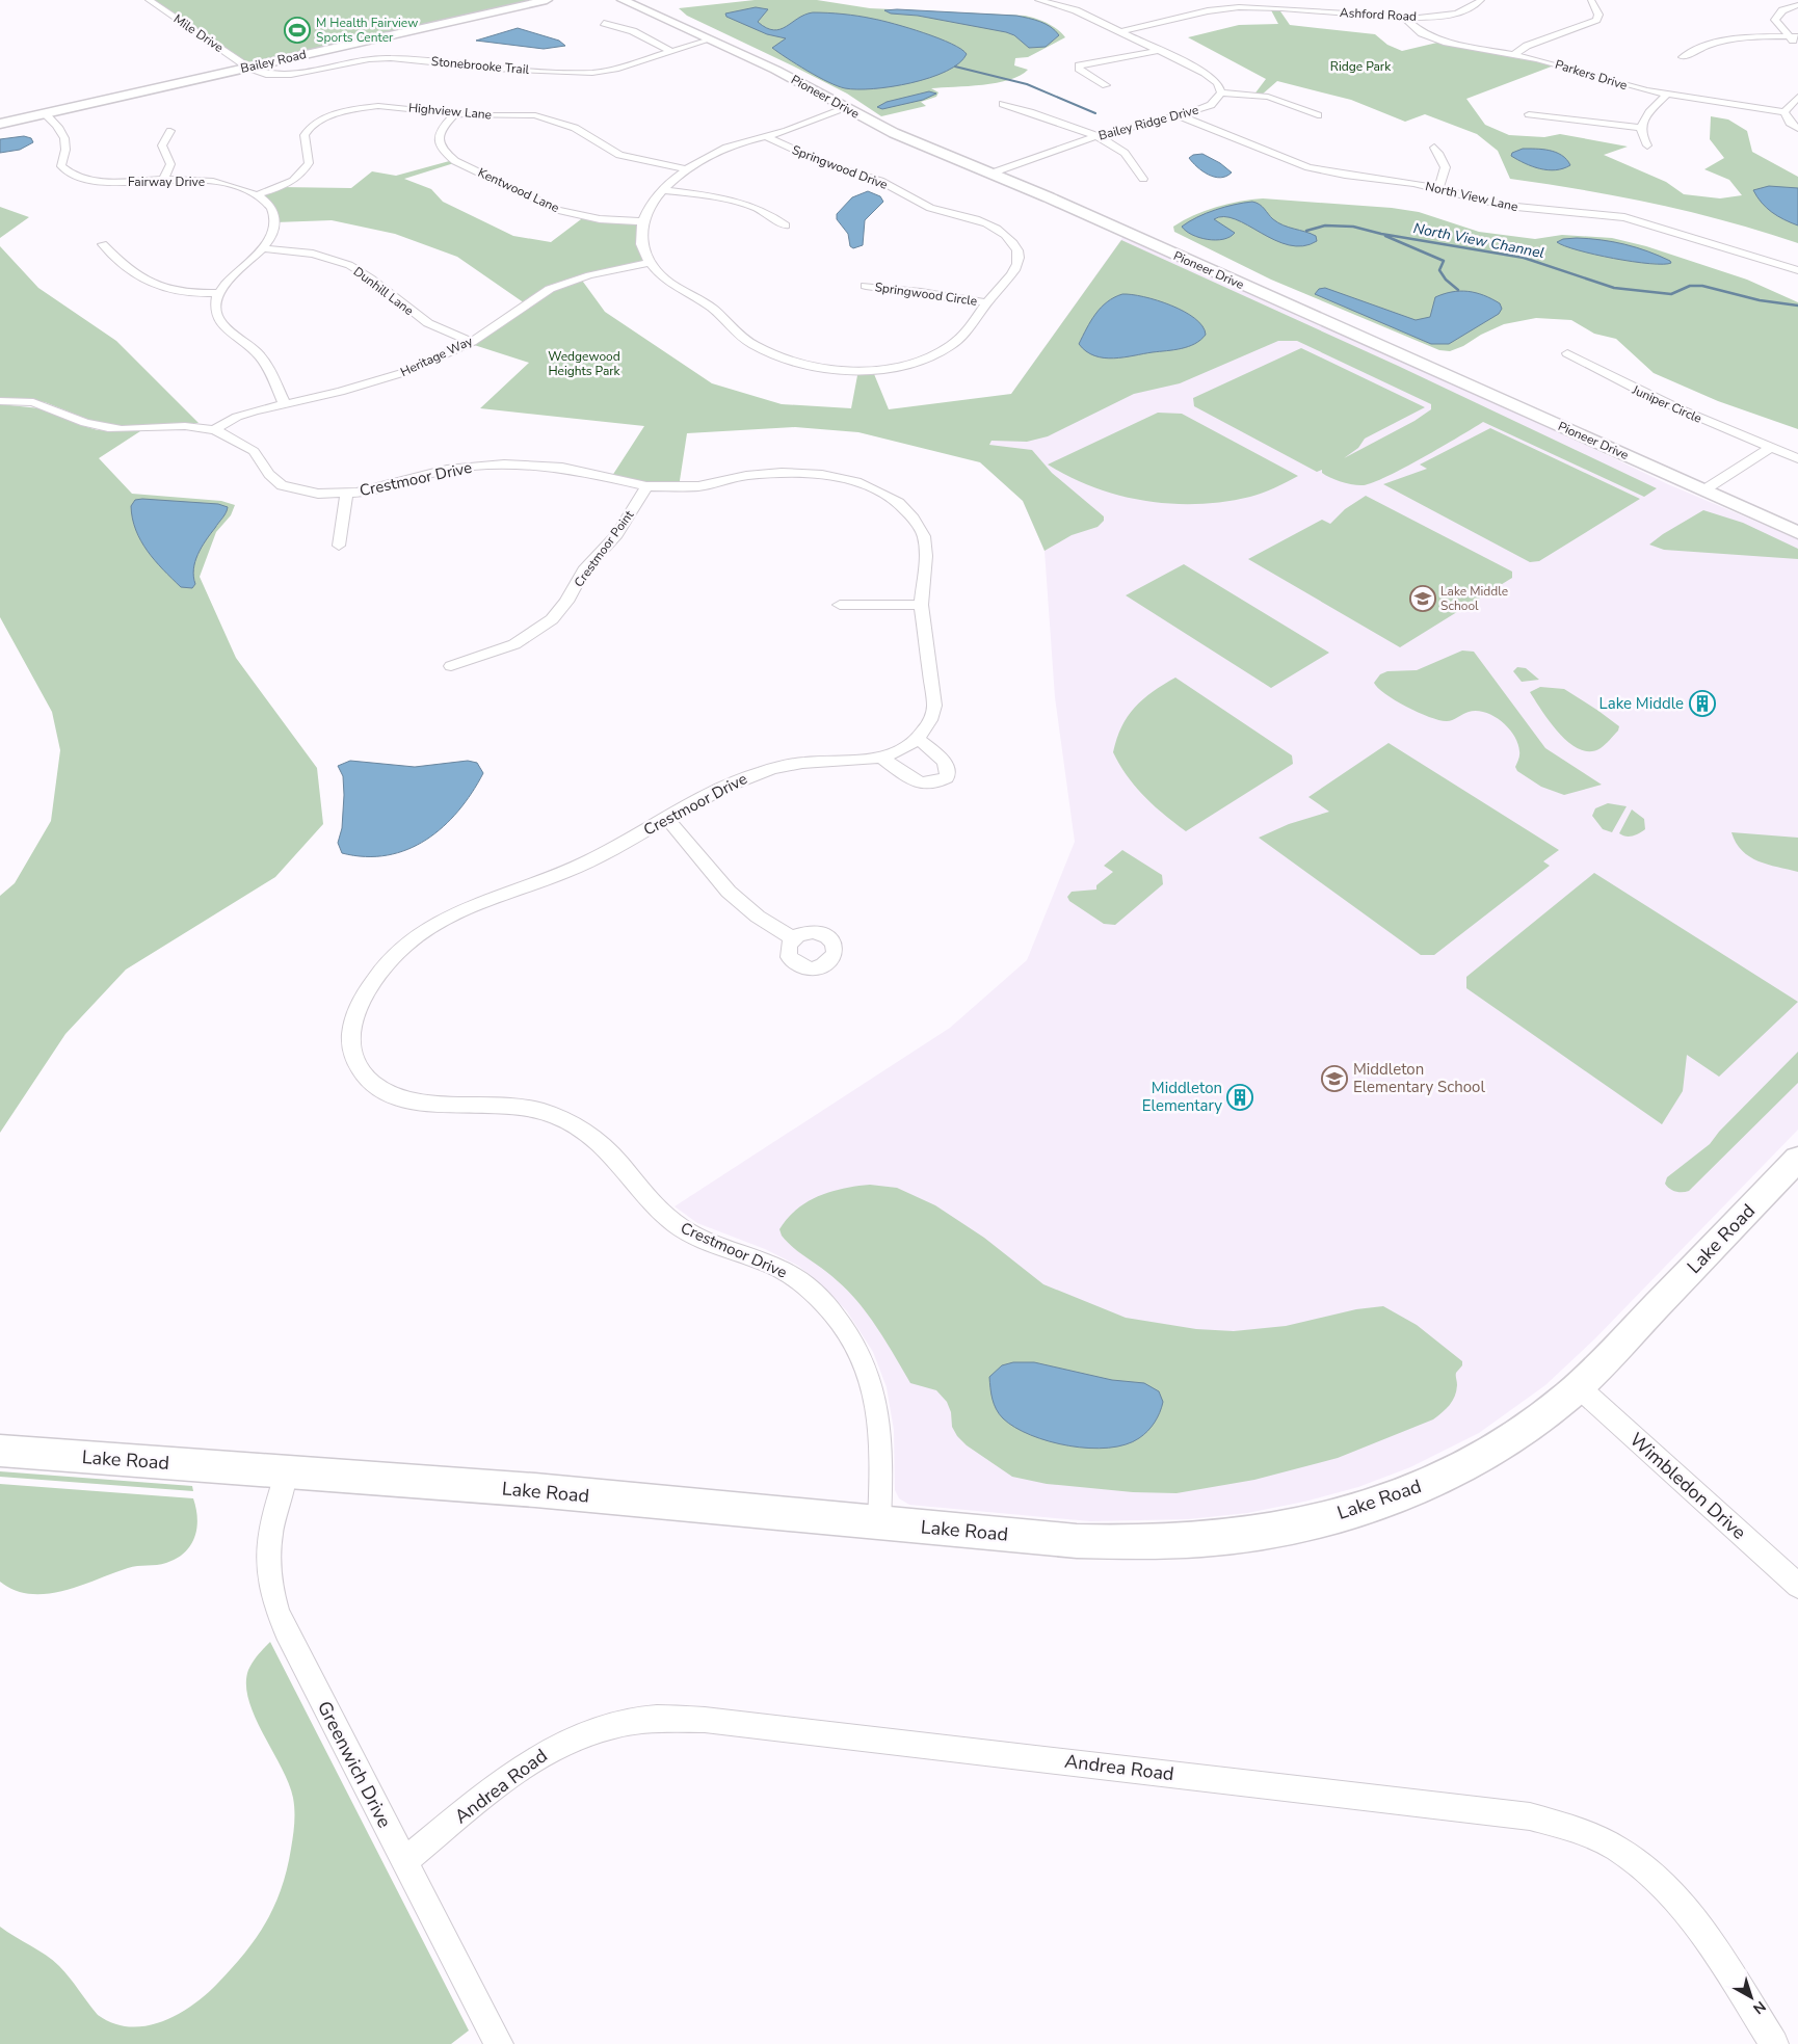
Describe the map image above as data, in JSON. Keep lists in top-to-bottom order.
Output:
{
  "streets": {
    "street": [
      "Ashford Road",
      "Mile Drive",
      "Bailey Road",
      "Stonebrooke Trail",
      "Parkers Drive",
      "Pioneer Drive",
      "Highview Lane",
      "Bailey Ridge Drive",
      "Springwood Drive",
      "Fairway Drive",
      "Kentwood Lane",
      "North View Lane",
      "Dunhill Lane",
      "Springwood Circle",
      "Heritage Way",
      "Juniper Circle",
      "Crestmoor Drive",
      "Crestmoor Point",
      "Lake Road",
      "Wimbledon Drive",
      "Greenwich Drive",
      "Andrea Road"
    ]
  },
  "crossings": [
    ["Ashford Road", "Parkers Drive"],
    ["Mile Drive", "Bailey Road"],
    ["Mile Drive", "Stonebrooke Trail"],
    ["Bailey Road", "Stonebrooke Trail"],
    ["Bailey Road", "Fairway Drive"],
    ["Stonebrooke Trail", "Pioneer Drive"],
    ["Pioneer Drive", "Bailey Ridge Drive"],
    ["Pioneer Drive", "Springwood Drive"],
    ["Highview Lane", "Springwood Drive"],
    ["Highview Lane", "Fairway Drive"],
    ["Highview Lane", "Kentwood Lane"],
    ["Bailey Ridge Drive", "North View Lane"],
    ["Springwood Drive", "Kentwood Lane"],
    ["Springwood Drive", "Springwood Circle"],
    ["Springwood Drive", "Heritage Way"],
    ["Fairway Drive", "Dunhill Lane"],
    ["Dunhill Lane", "Heritage Way"],
    ["Heritage Way", "Crestmoor Drive"],
    ["Crestmoor Drive", "Crestmoor Point"],
    ["Crestmoor Drive", "Lake Road"],
    ["Lake Road", "Wimbledon Drive"],
    ["Lake Road", "Greenwich Drive"],
    ["Greenwich Drive", "Andrea Road"]
  ],
  "water": ["North View Channel"],
  "parks": ["Ridge Park", "Wedgewood Heights Park"],
  "places": {
    "sports": ["M Health Fairview Sports Center"],
    "school or university": ["Lake Middle School", "Middleton Elementary School"],
    "building": ["Lake Middle", "Middleton Elementary"]
  },
  "north": "bottom right"
}
